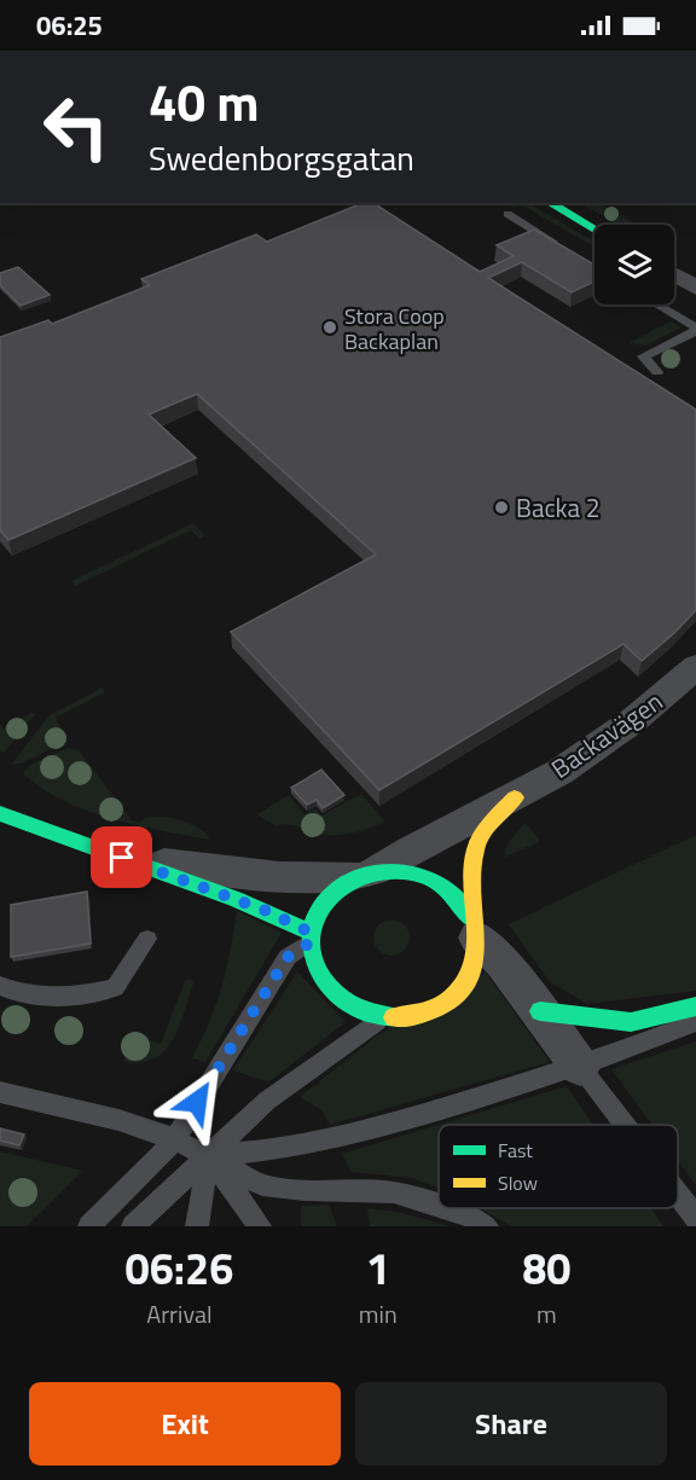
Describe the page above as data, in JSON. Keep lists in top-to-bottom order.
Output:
{
  "streets": {
    "main road": ["Backavägen"]
  },
  "places": ["Stora Coop Backaplan", "Backa 2"],
  "legend": ["Fast", "Slow"],
  "page": {
    "status": "06:25",
    "turn": ["40 m", "Swedenborgsgatan"],
    "eta": [
      "06:26",
      "Arrival",
      "1",
      "min",
      "80",
      "m"
    ],
    "buttons": ["Exit", "Share"]
  }
}
